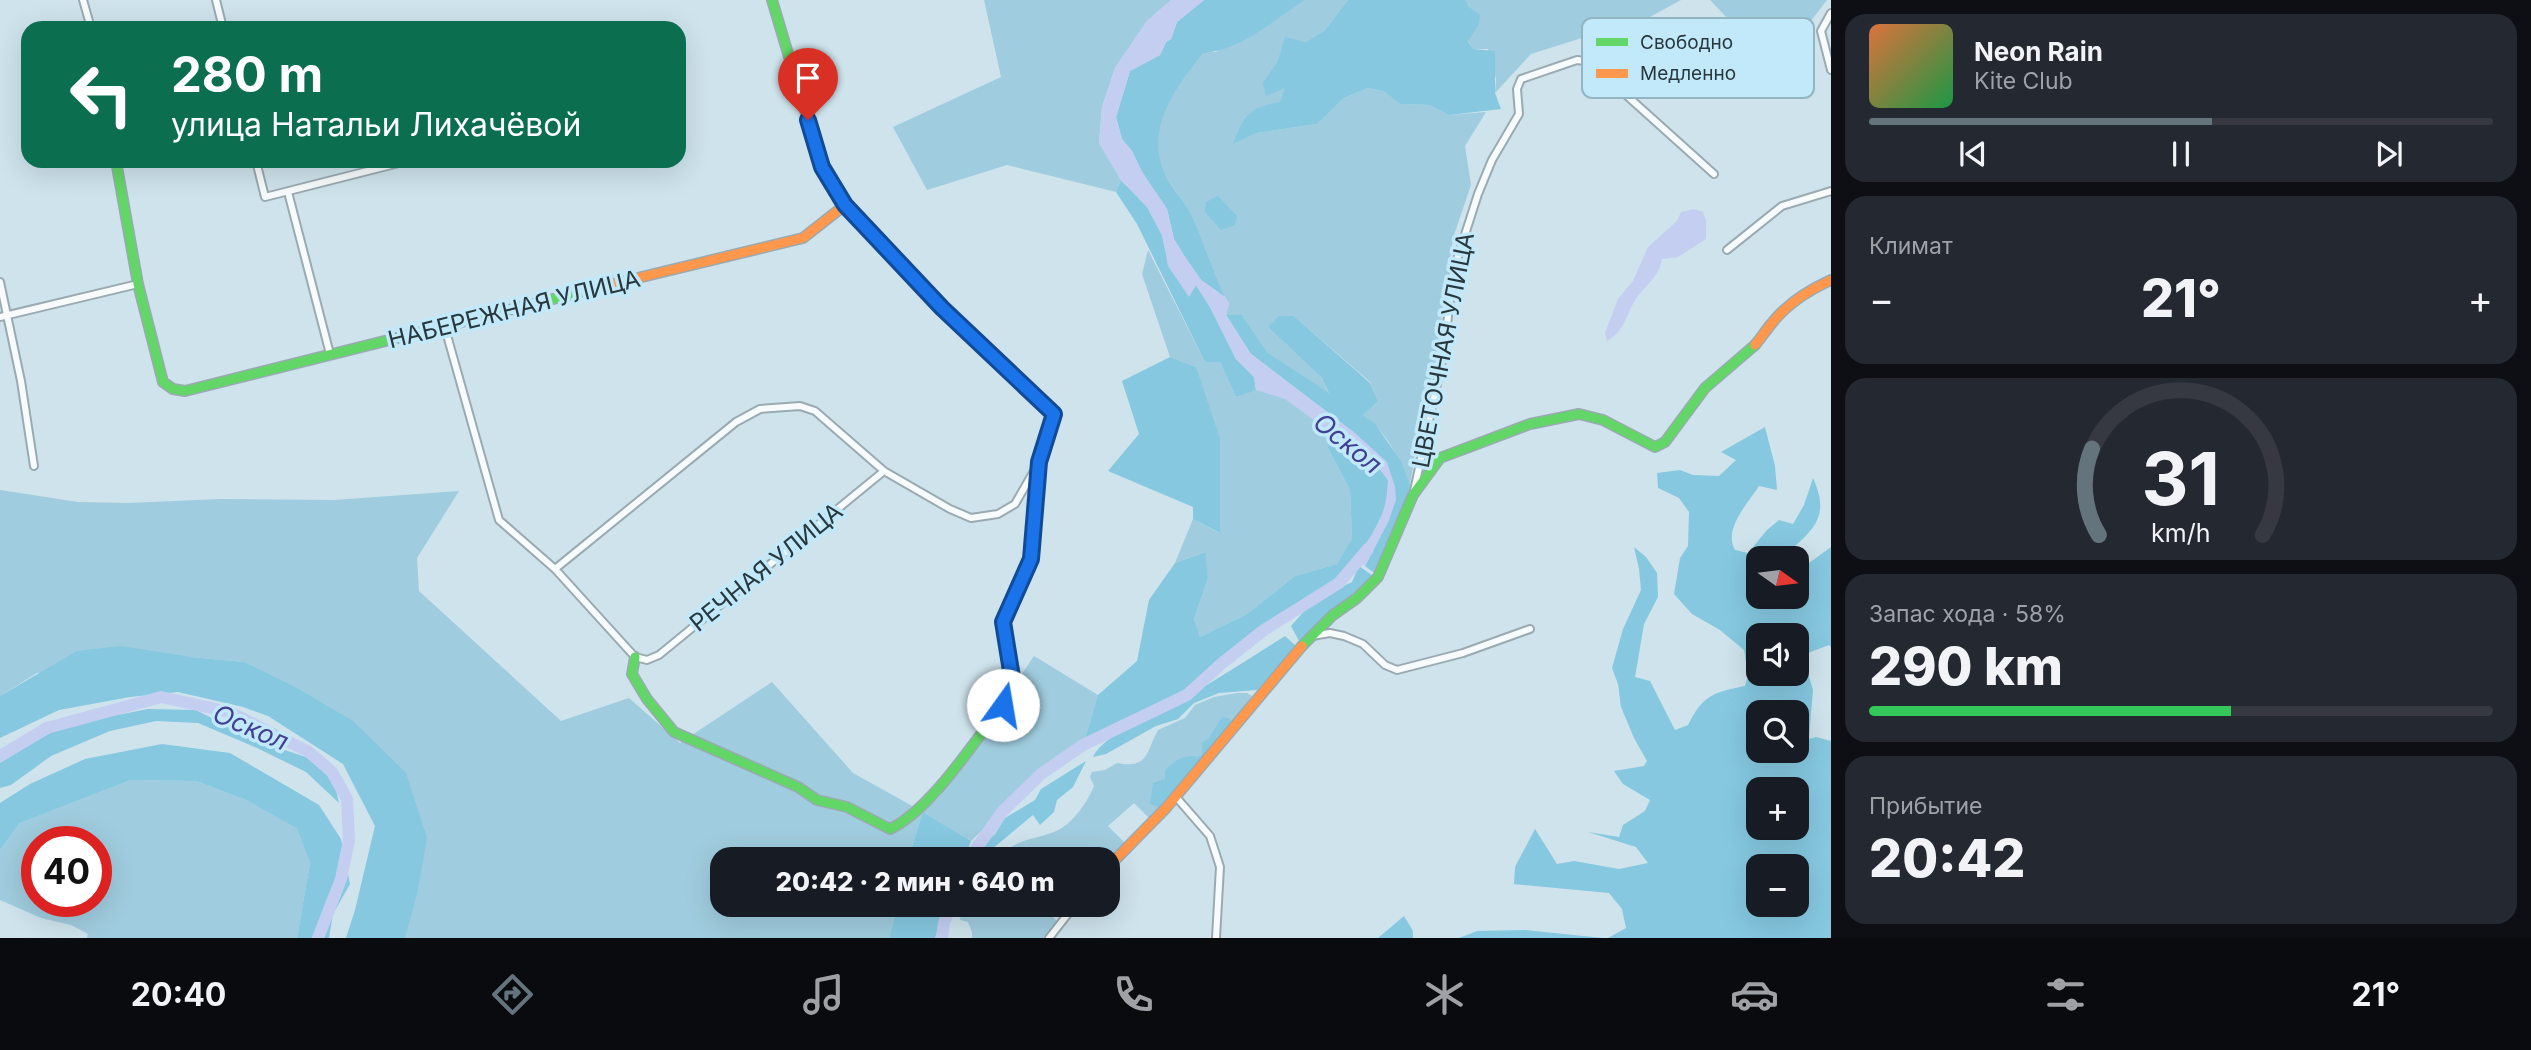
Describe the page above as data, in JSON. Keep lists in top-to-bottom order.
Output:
{
  "streets": {
    "street": ["НАБЕРЕЖНАЯ УЛИЦА", "ЦВЕТОЧНАЯ УЛИЦА", "РЕЧНАЯ УЛИЦА"]
  },
  "water": ["Оскол"],
  "legend": ["Свободно", "Медленно"],
  "north": "right",
  "page": {
    "turn": ["280 m", "улица Натальи Лихачёвой"],
    "song": ["Neon Rain", "Kite Club"],
    "tile": [
      "Климат",
      ["Запас хода · 58%", "290 km"],
      ["Прибытие", "20:42"]
    ],
    "heat": ["−", "21°", "+"],
    "map_buttons": ["+", "−"],
    "limit": "40",
    "trip": "20:42 · 2 мин · 640 m",
    "tabs": ["20:40", "21°"],
    "gauge": ["31", "km/h"]
  }
}
